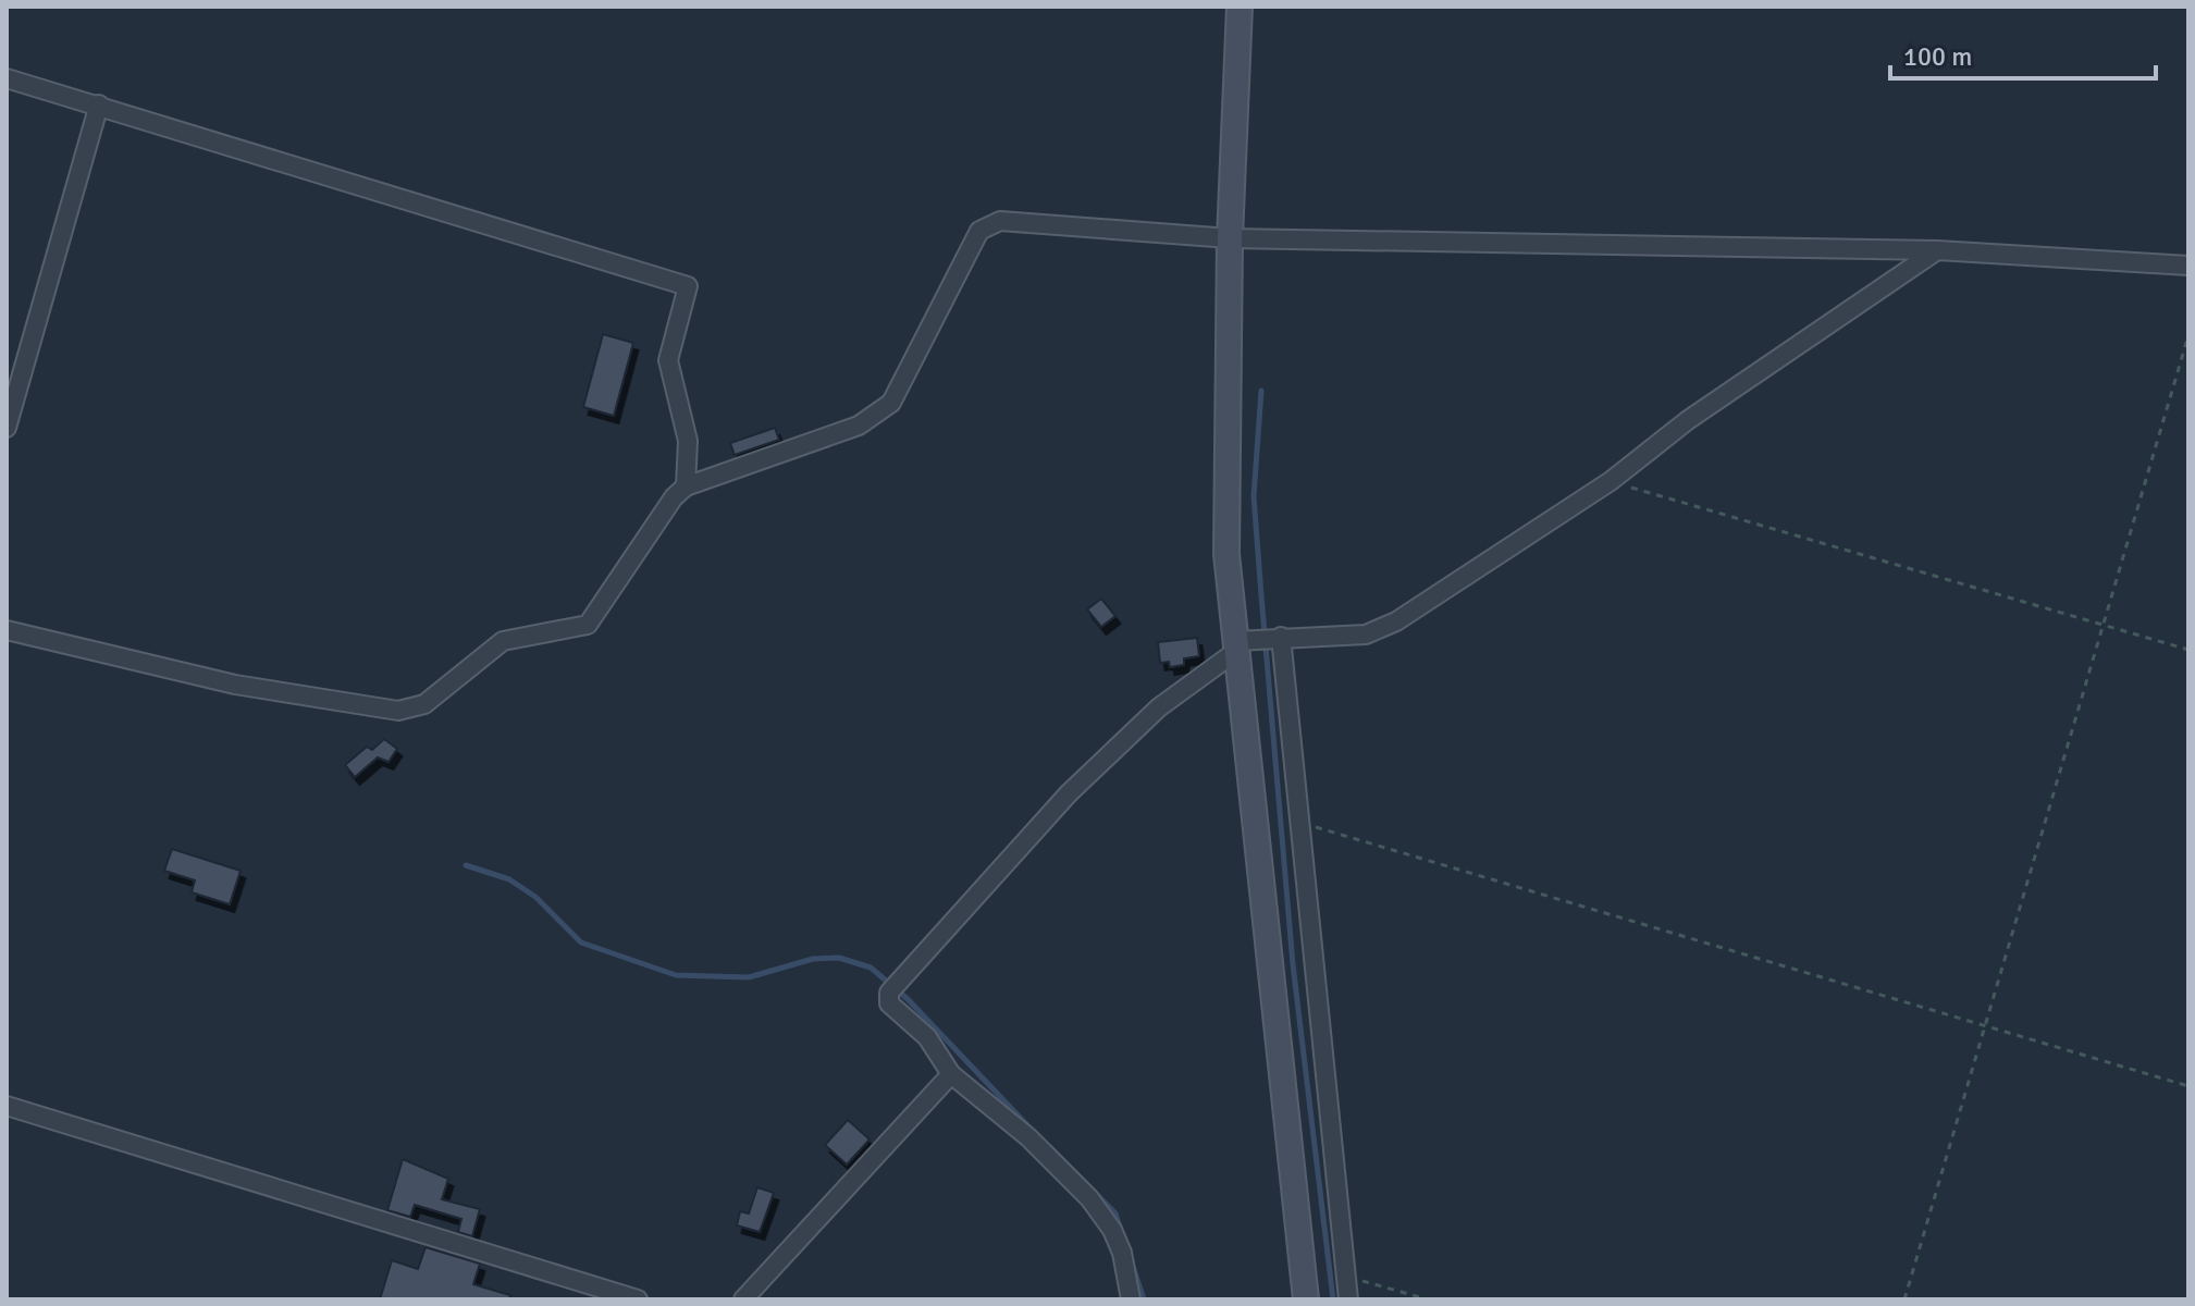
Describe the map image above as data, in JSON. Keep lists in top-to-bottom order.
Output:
{
  "scale_bar": "100 m"
}
